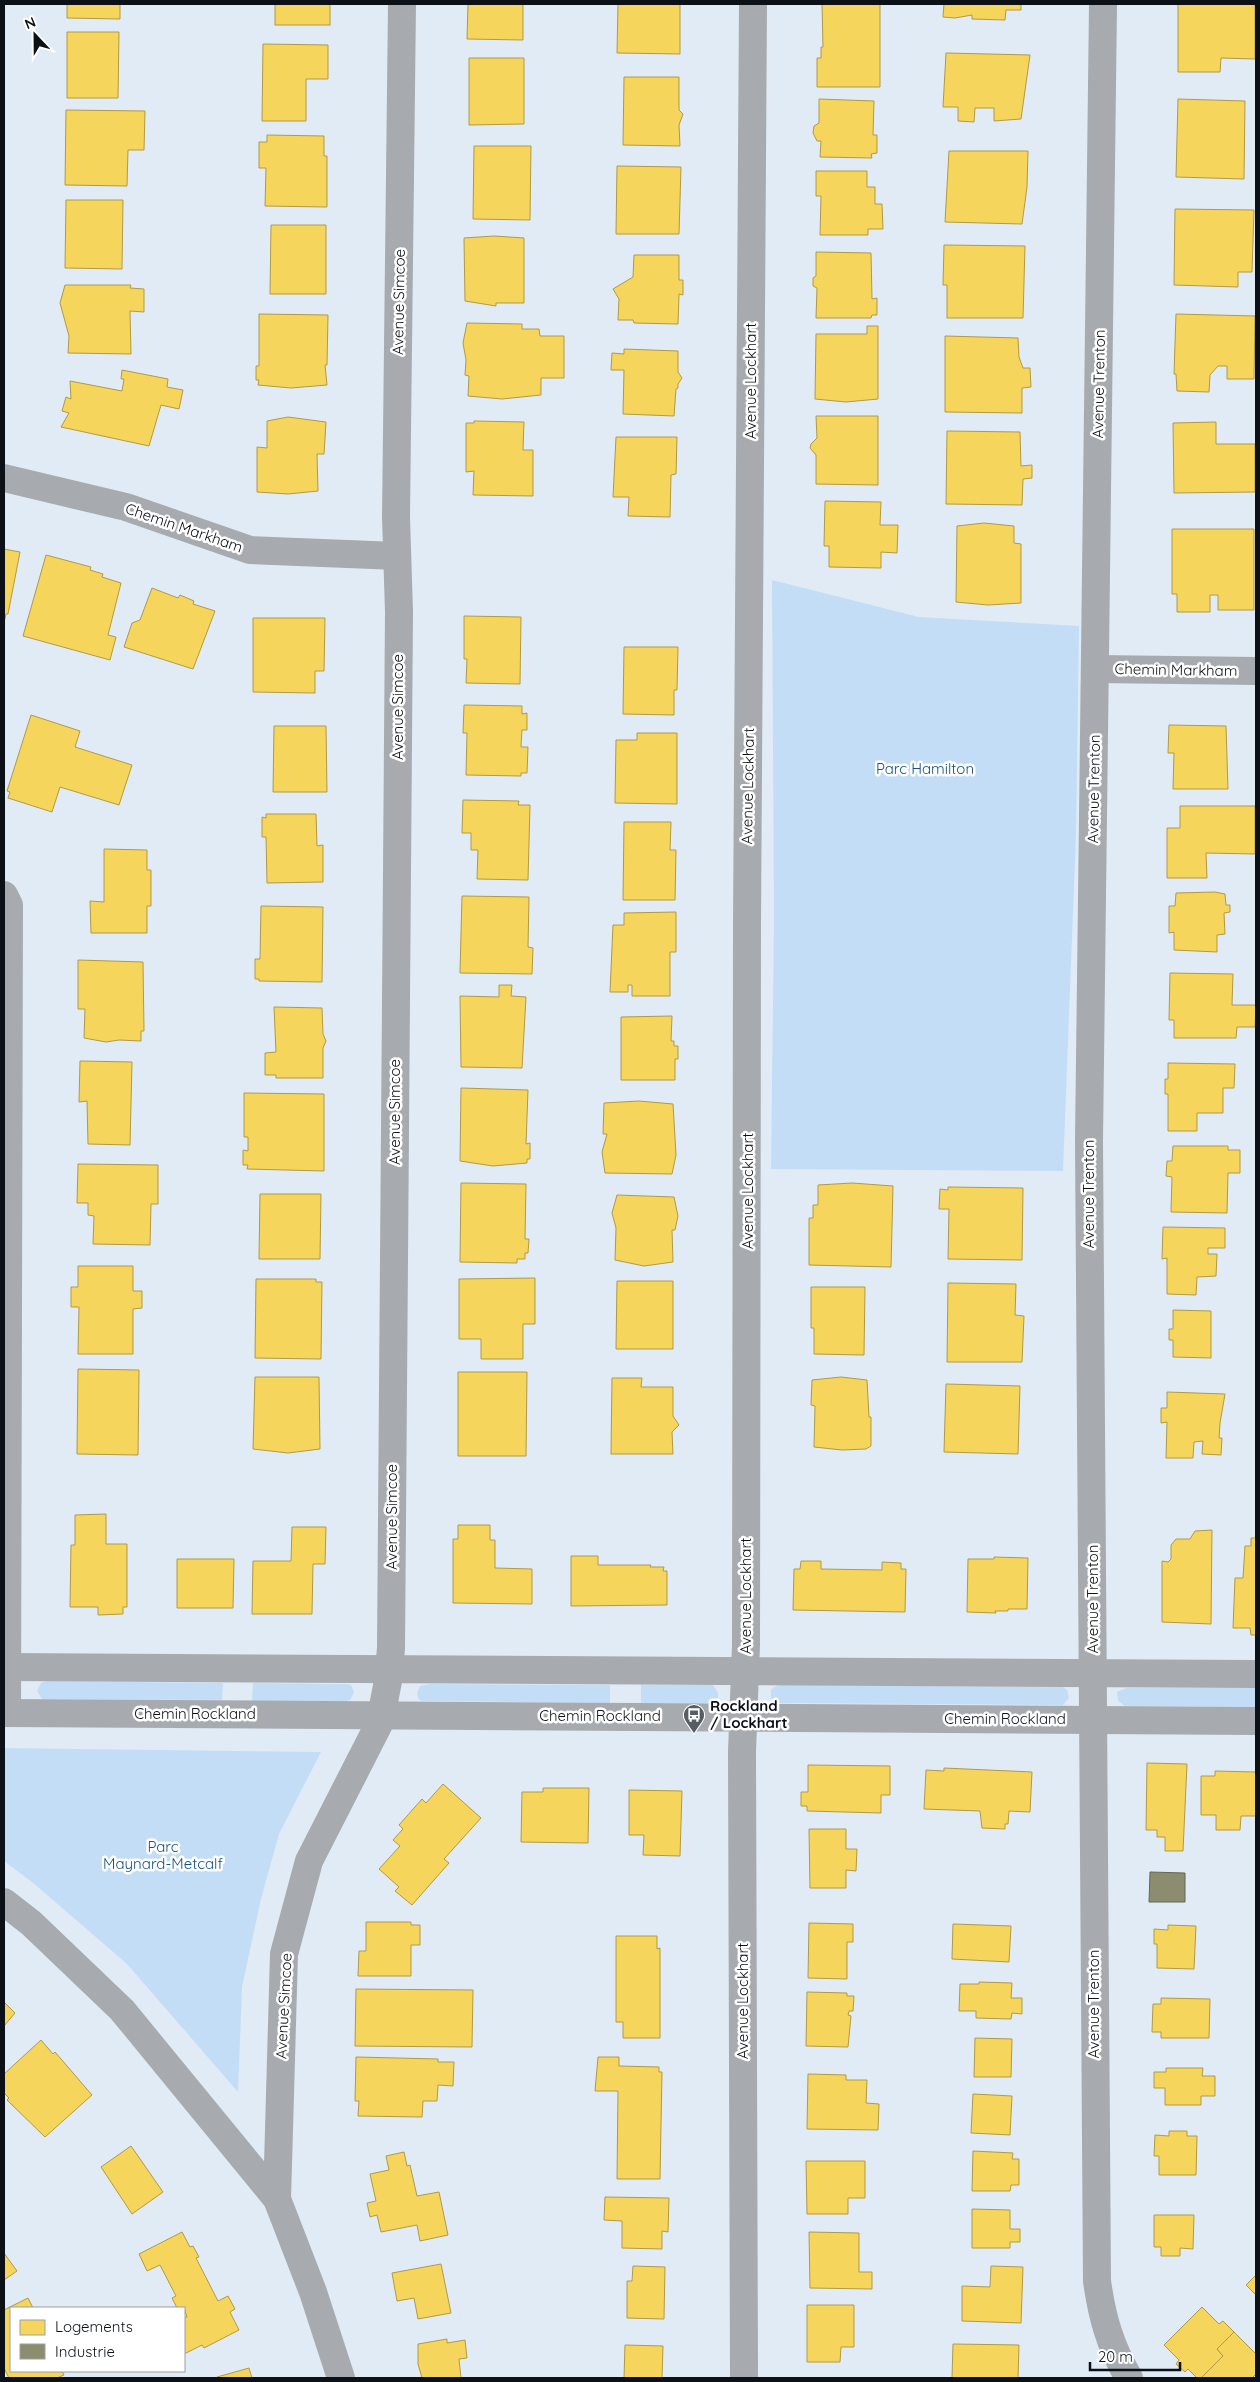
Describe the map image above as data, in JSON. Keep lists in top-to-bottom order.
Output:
{
  "streets": {
    "street": [
      "Avenue Simcoe",
      "Avenue Lockhart",
      "Avenue Trenton",
      "Chemin Markham",
      "Chemin Rockland"
    ]
  },
  "crossings": [
    ["Avenue Simcoe", "Chemin Markham"],
    ["Avenue Simcoe", "Chemin Rockland"],
    ["Avenue Lockhart", "Chemin Rockland"],
    ["Avenue Trenton", "Chemin Markham"],
    ["Avenue Trenton", "Chemin Rockland"]
  ],
  "parks": ["Parc Hamilton", "Parc Maynard-Metcalf"],
  "places": {
    "bus stop": ["Rockland / Lockhart"]
  },
  "legend": ["Logements", "Industrie"],
  "scale_bar": "20 m",
  "north": "top"
}
